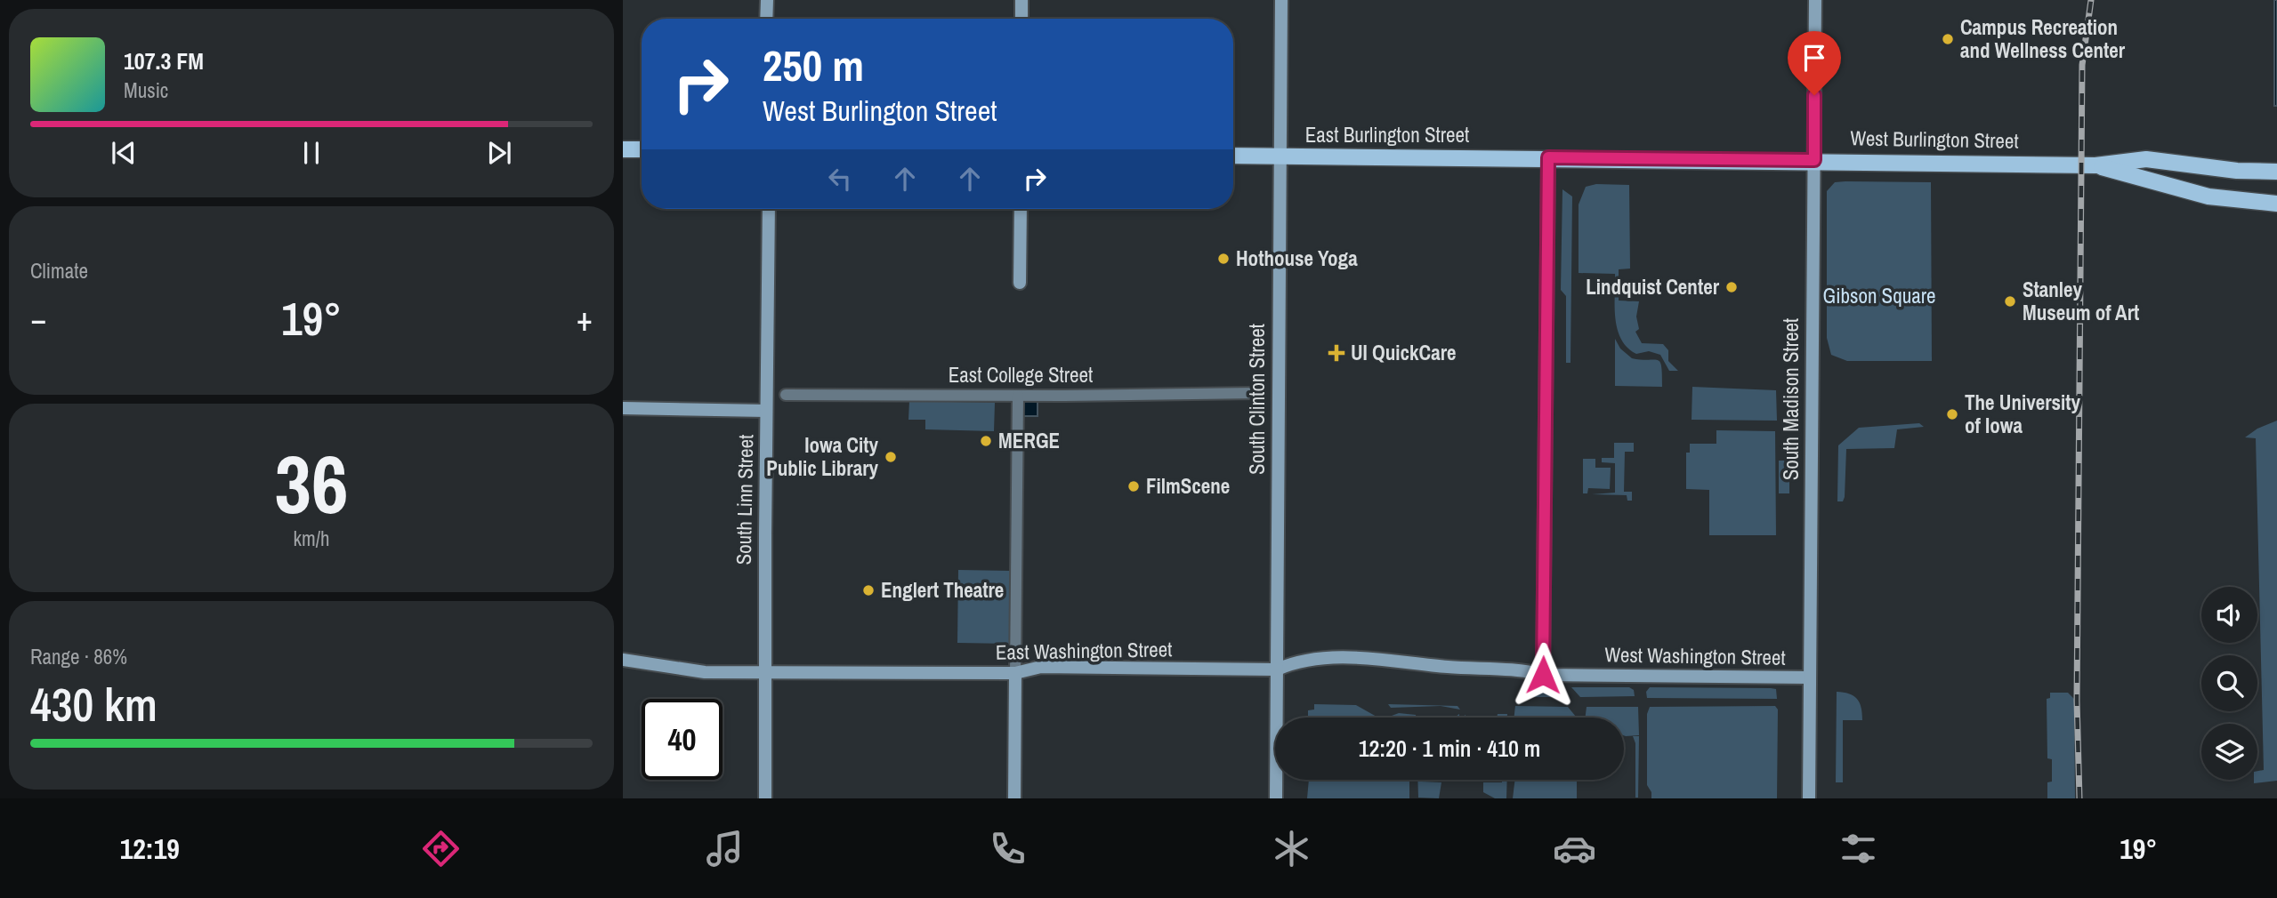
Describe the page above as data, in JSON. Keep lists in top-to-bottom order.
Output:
{
  "streets": {
    "main road": ["East Burlington Street", "West Burlington Street"],
    "street": [
      "East College Street",
      "South Clinton Street",
      "South Madison Street",
      "South Linn Street",
      "East Washington Street",
      "West Washington Street"
    ]
  },
  "crossings": [
    ["East Burlington Street", "West Burlington Street"],
    ["East Burlington Street", "South Clinton Street"],
    ["West Burlington Street", "South Madison Street"],
    ["South Clinton Street", "East Washington Street"],
    ["South Madison Street", "West Washington Street"],
    ["South Linn Street", "East Washington Street"],
    ["East Washington Street", "West Washington Street"]
  ],
  "parks": ["Gibson Square"],
  "places": {
    "other": [
      "Campus Recreation and Wellness Center",
      "Hothouse Yoga",
      "Lindquist Center",
      "Stanley Museum of Art",
      "The University of Iowa",
      "MERGE",
      "Iowa City Public Library",
      "FilmScene",
      "Englert Theatre"
    ],
    "health": ["UI QuickCare"]
  },
  "page": {
    "turn": ["250 m", "West Burlington Street"],
    "song": ["107.3 FM", "Music"],
    "tile": [
      "Climate",
      ["36", "km/h"],
      ["Range · 86%", "430 km"]
    ],
    "heat": ["−", "19°", "+"],
    "limit": "40",
    "trip": "12:20 · 1 min · 410 m",
    "tabs": ["12:19", "19°"]
  }
}
